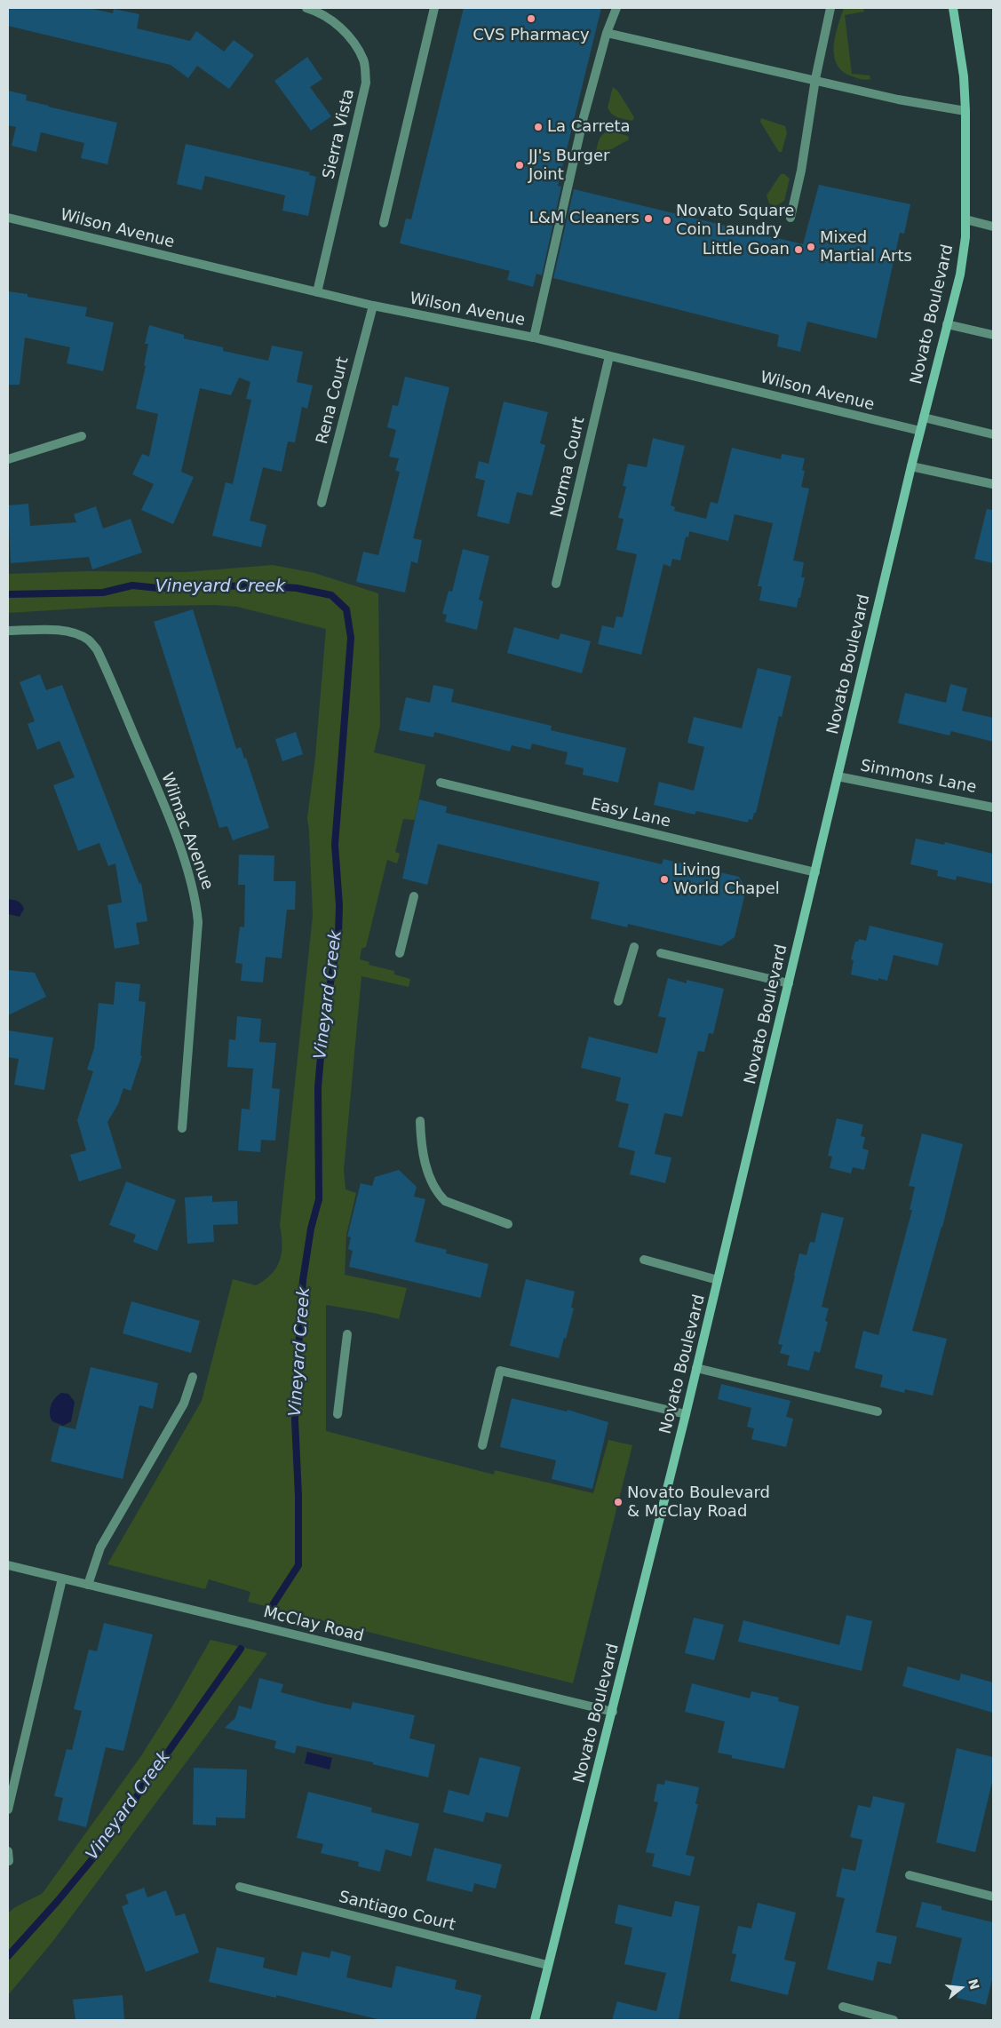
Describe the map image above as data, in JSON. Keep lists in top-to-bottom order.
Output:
{
  "streets": {
    "main road": ["Novato Boulevard"],
    "street": [
      "Sierra Vista",
      "Wilson Avenue",
      "Rena Court",
      "Norma Court",
      "Simmons Lane",
      "Easy Lane",
      "Wilmac Avenue",
      "McClay Road",
      "Santiago Court"
    ]
  },
  "crossings": [
    ["Sierra Vista", "Wilson Avenue"],
    ["Wilson Avenue", "Novato Boulevard"],
    ["Wilson Avenue", "Rena Court"],
    ["Wilson Avenue", "Norma Court"],
    ["Novato Boulevard", "Simmons Lane"],
    ["Novato Boulevard", "Easy Lane"],
    ["Novato Boulevard", "McClay Road"],
    ["Novato Boulevard", "Santiago Court"]
  ],
  "water": ["Vineyard Creek"],
  "places": [
    "CVS Pharmacy",
    "La Carreta",
    "JJ's Burger Joint",
    "L&M Cleaners",
    "Novato Square Coin Laundry",
    "Mixed Martial Arts",
    "Little Goan",
    "Living World Chapel",
    "Novato Boulevard & McClay Road"
  ],
  "north": "right"
}
